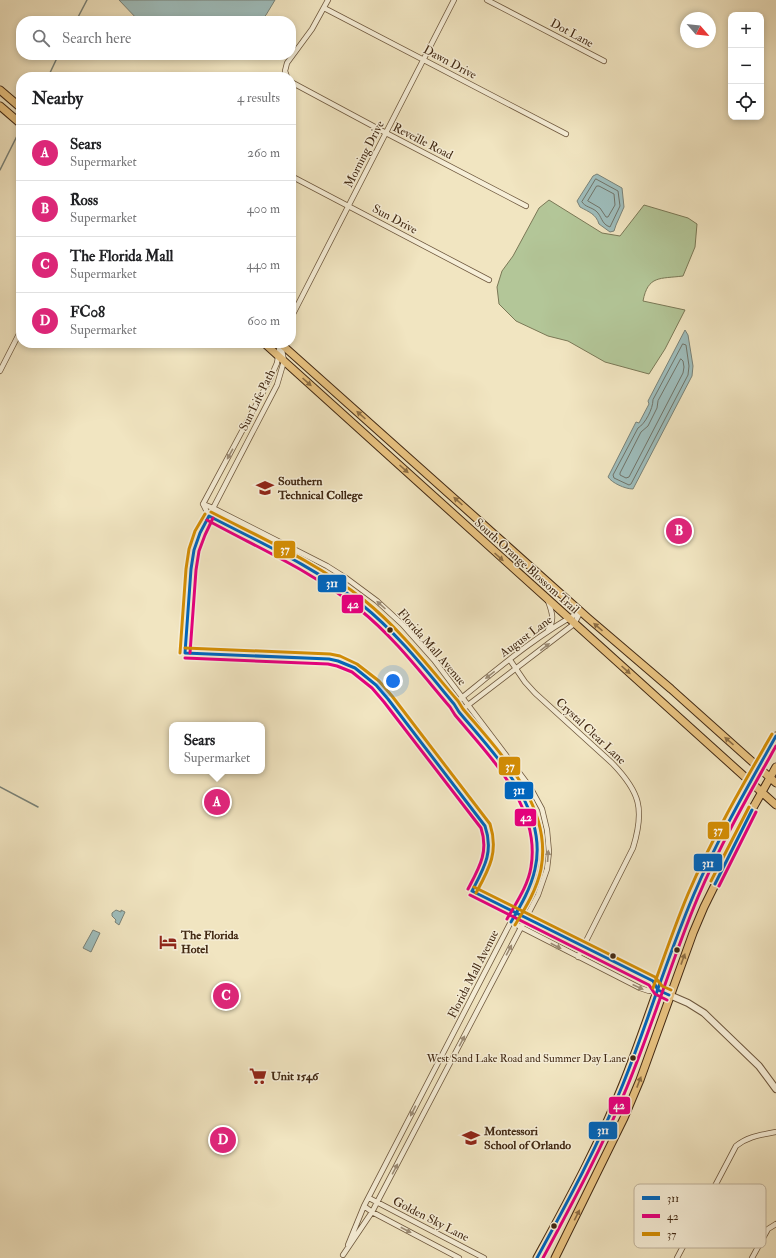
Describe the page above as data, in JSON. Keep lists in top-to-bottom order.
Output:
{
  "streets": {
    "main road": ["South Orange Blossom Trail"],
    "street": [
      "Dot Lane",
      "Dawn Drive",
      "Reveille Road",
      "Morning Drive",
      "Sun Drive",
      "Sun Life Path",
      "August Lane",
      "Florida Mall Avenue",
      "Crystal Clear Lane",
      "Golden Sky Lane"
    ]
  },
  "crossings": [
    ["Dawn Drive", "Morning Drive"],
    ["Reveille Road", "Morning Drive"],
    ["Morning Drive", "Sun Drive"],
    ["Sun Life Path", "South Orange Blossom Trail"],
    ["Sun Life Path", "Florida Mall Avenue"],
    ["South Orange Blossom Trail", "August Lane"],
    ["August Lane", "Florida Mall Avenue"],
    ["August Lane", "Crystal Clear Lane"],
    ["Florida Mall Avenue", "Golden Sky Lane"]
  ],
  "places": {
    "school or university": ["Southern Technical College", "Montessori School of Orlando"],
    "hotel": ["The Florida Hotel"],
    "other": ["West Sand Lake Road and Summer Day Lane"],
    "supermarket": ["Unit 1546"]
  },
  "lines": ["transit line 37", "transit line 311", "transit line 42"],
  "legend": ["311", "42", "37"],
  "north": "bottom right",
  "page": {
    "map_buttons": ["+", "−"],
    "search": "Search here",
    "heading": ["Nearby", "4 results"],
    "list": [
      {
        "mark": "A",
        "name": "Sears",
        "note": "Supermarket",
        "value": "260 m"
      },
      {
        "mark": "B",
        "name": "Ross",
        "note": "Supermarket",
        "value": "400 m"
      },
      {
        "mark": "C",
        "name": "The Florida Mall",
        "note": "Supermarket",
        "value": "440 m"
      },
      {
        "mark": "D",
        "name": "FC08",
        "note": "Supermarket",
        "value": "600 m"
      }
    ],
    "pins": [
      "B",
      "A",
      "C",
      "D"
    ],
    "popup": ["Sears", "Supermarket"]
  }
}
